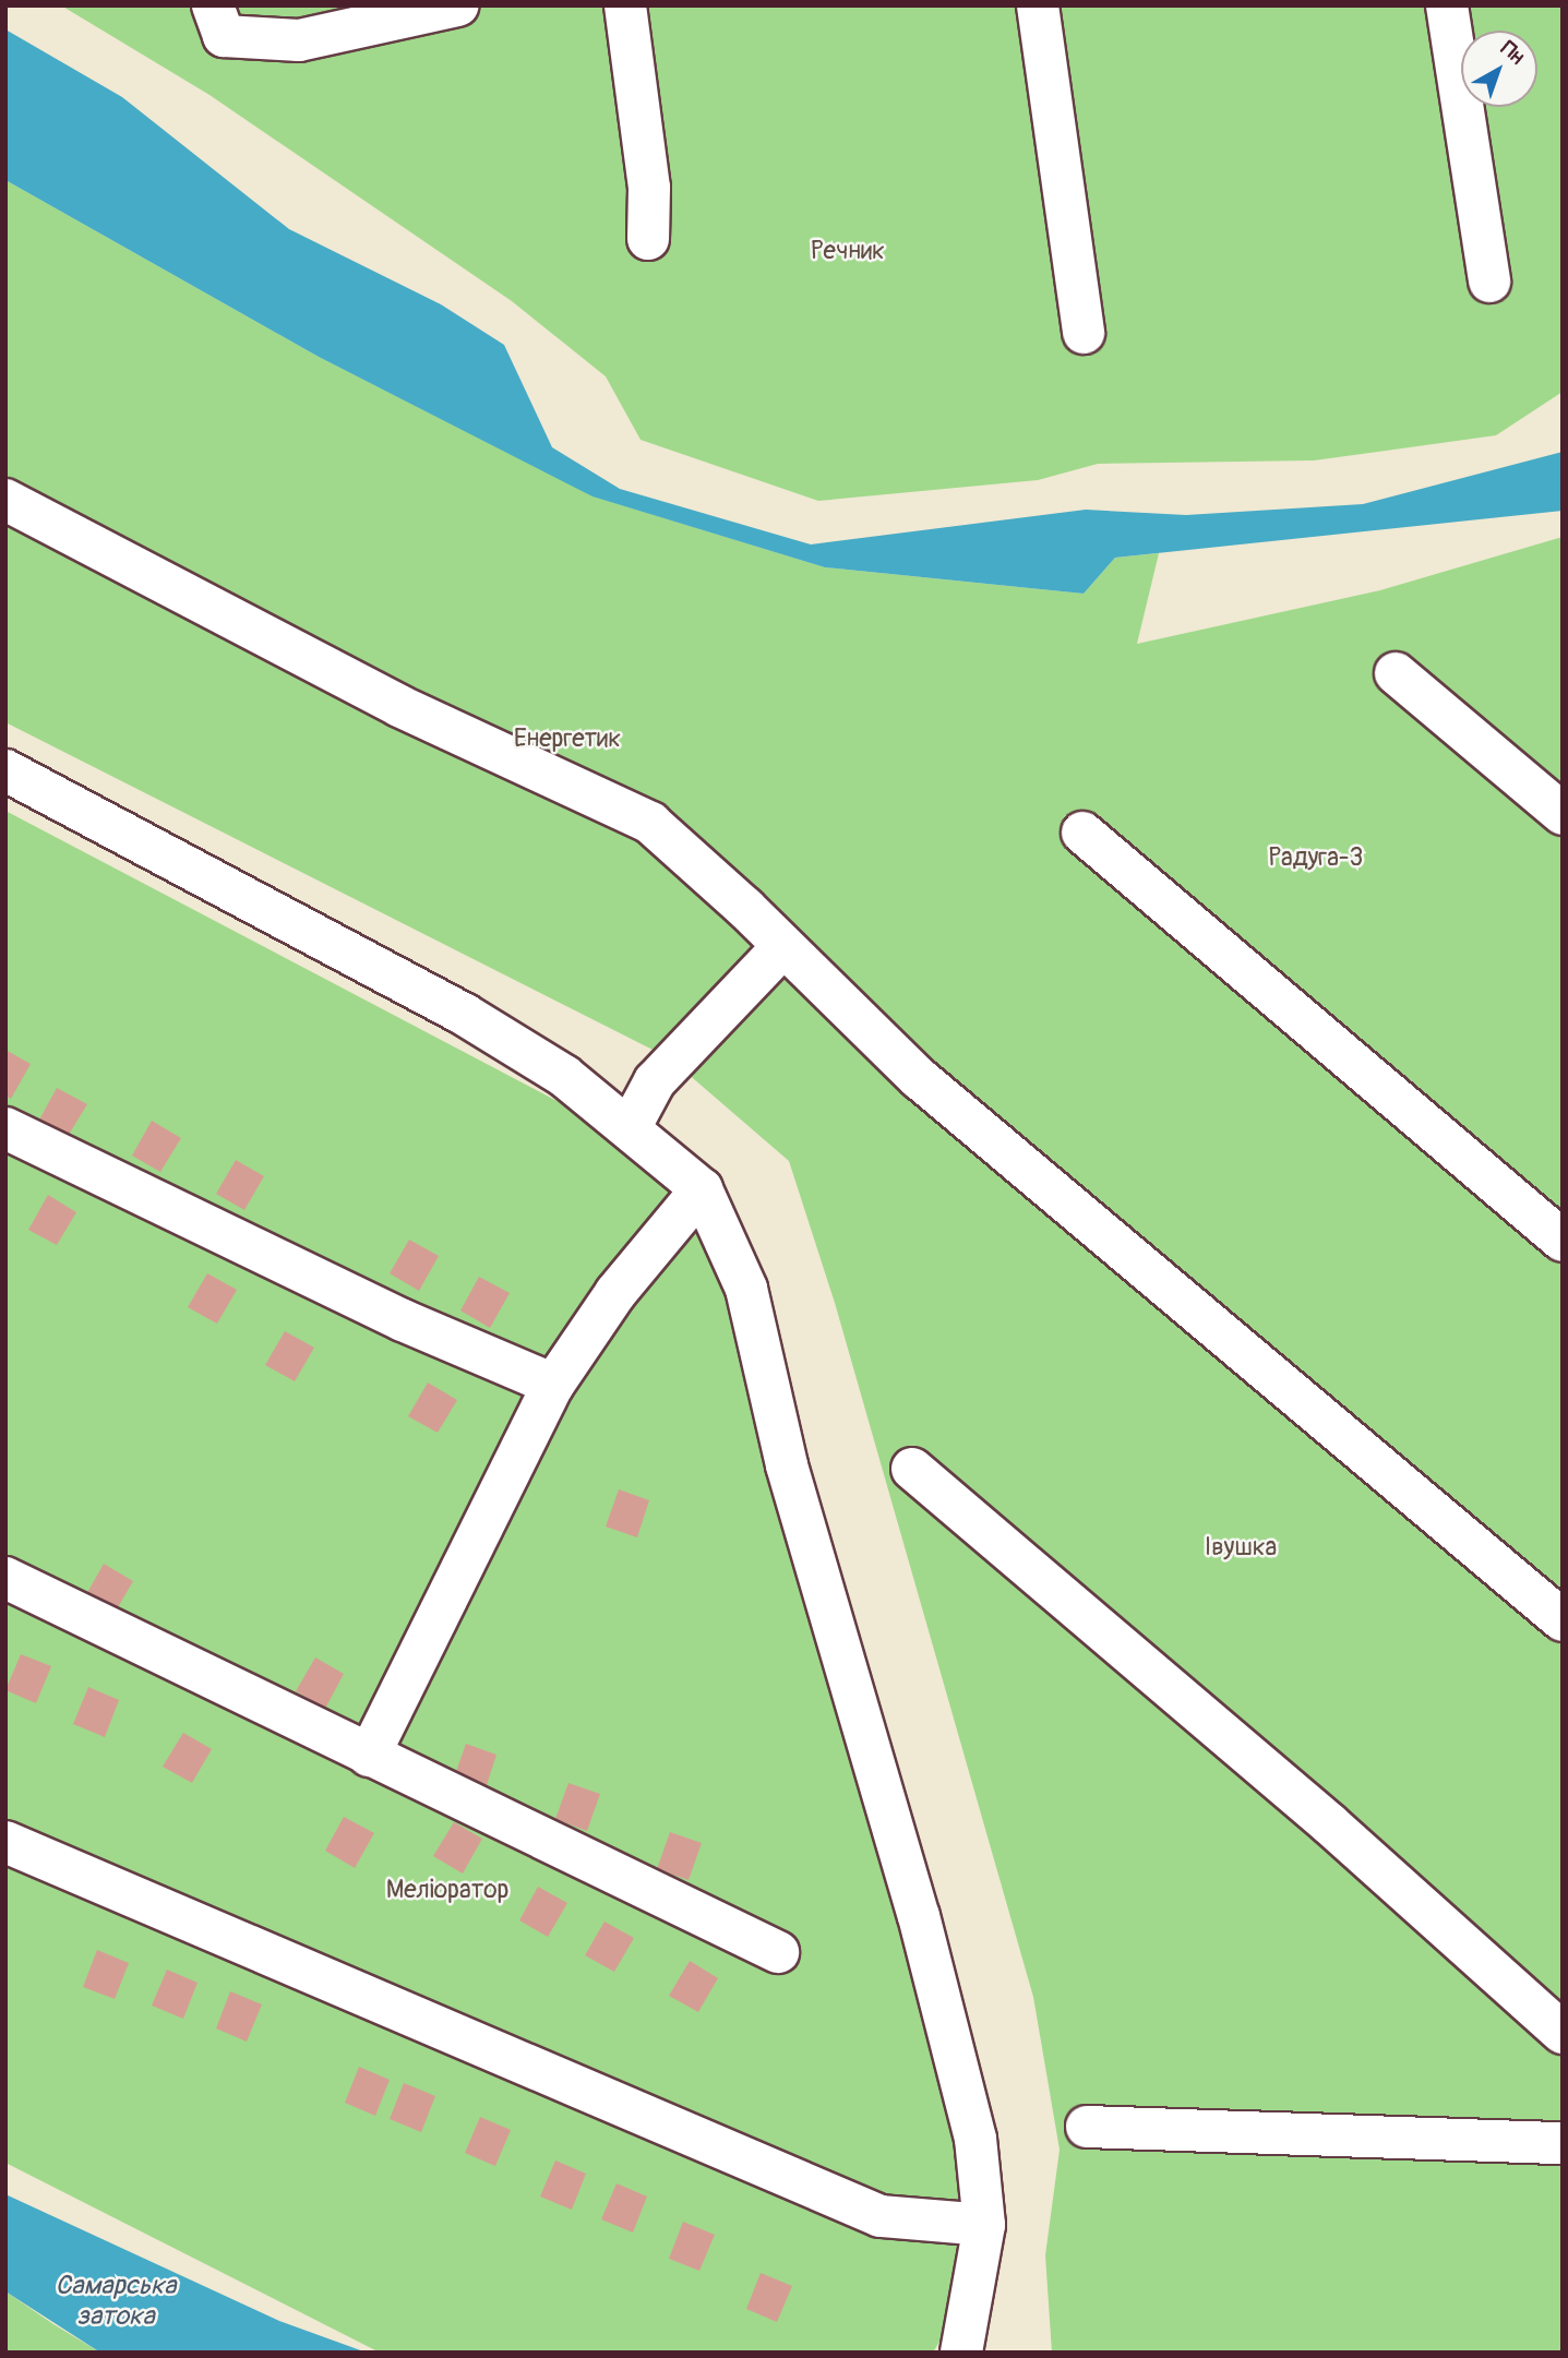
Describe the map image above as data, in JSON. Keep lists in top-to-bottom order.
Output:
{
  "water": ["Самарська затока"],
  "parks": [
    "Речник",
    "Енергетик",
    "Радуга-3",
    "Івушка",
    "Меліоратор"
  ],
  "north": "top right"
}
